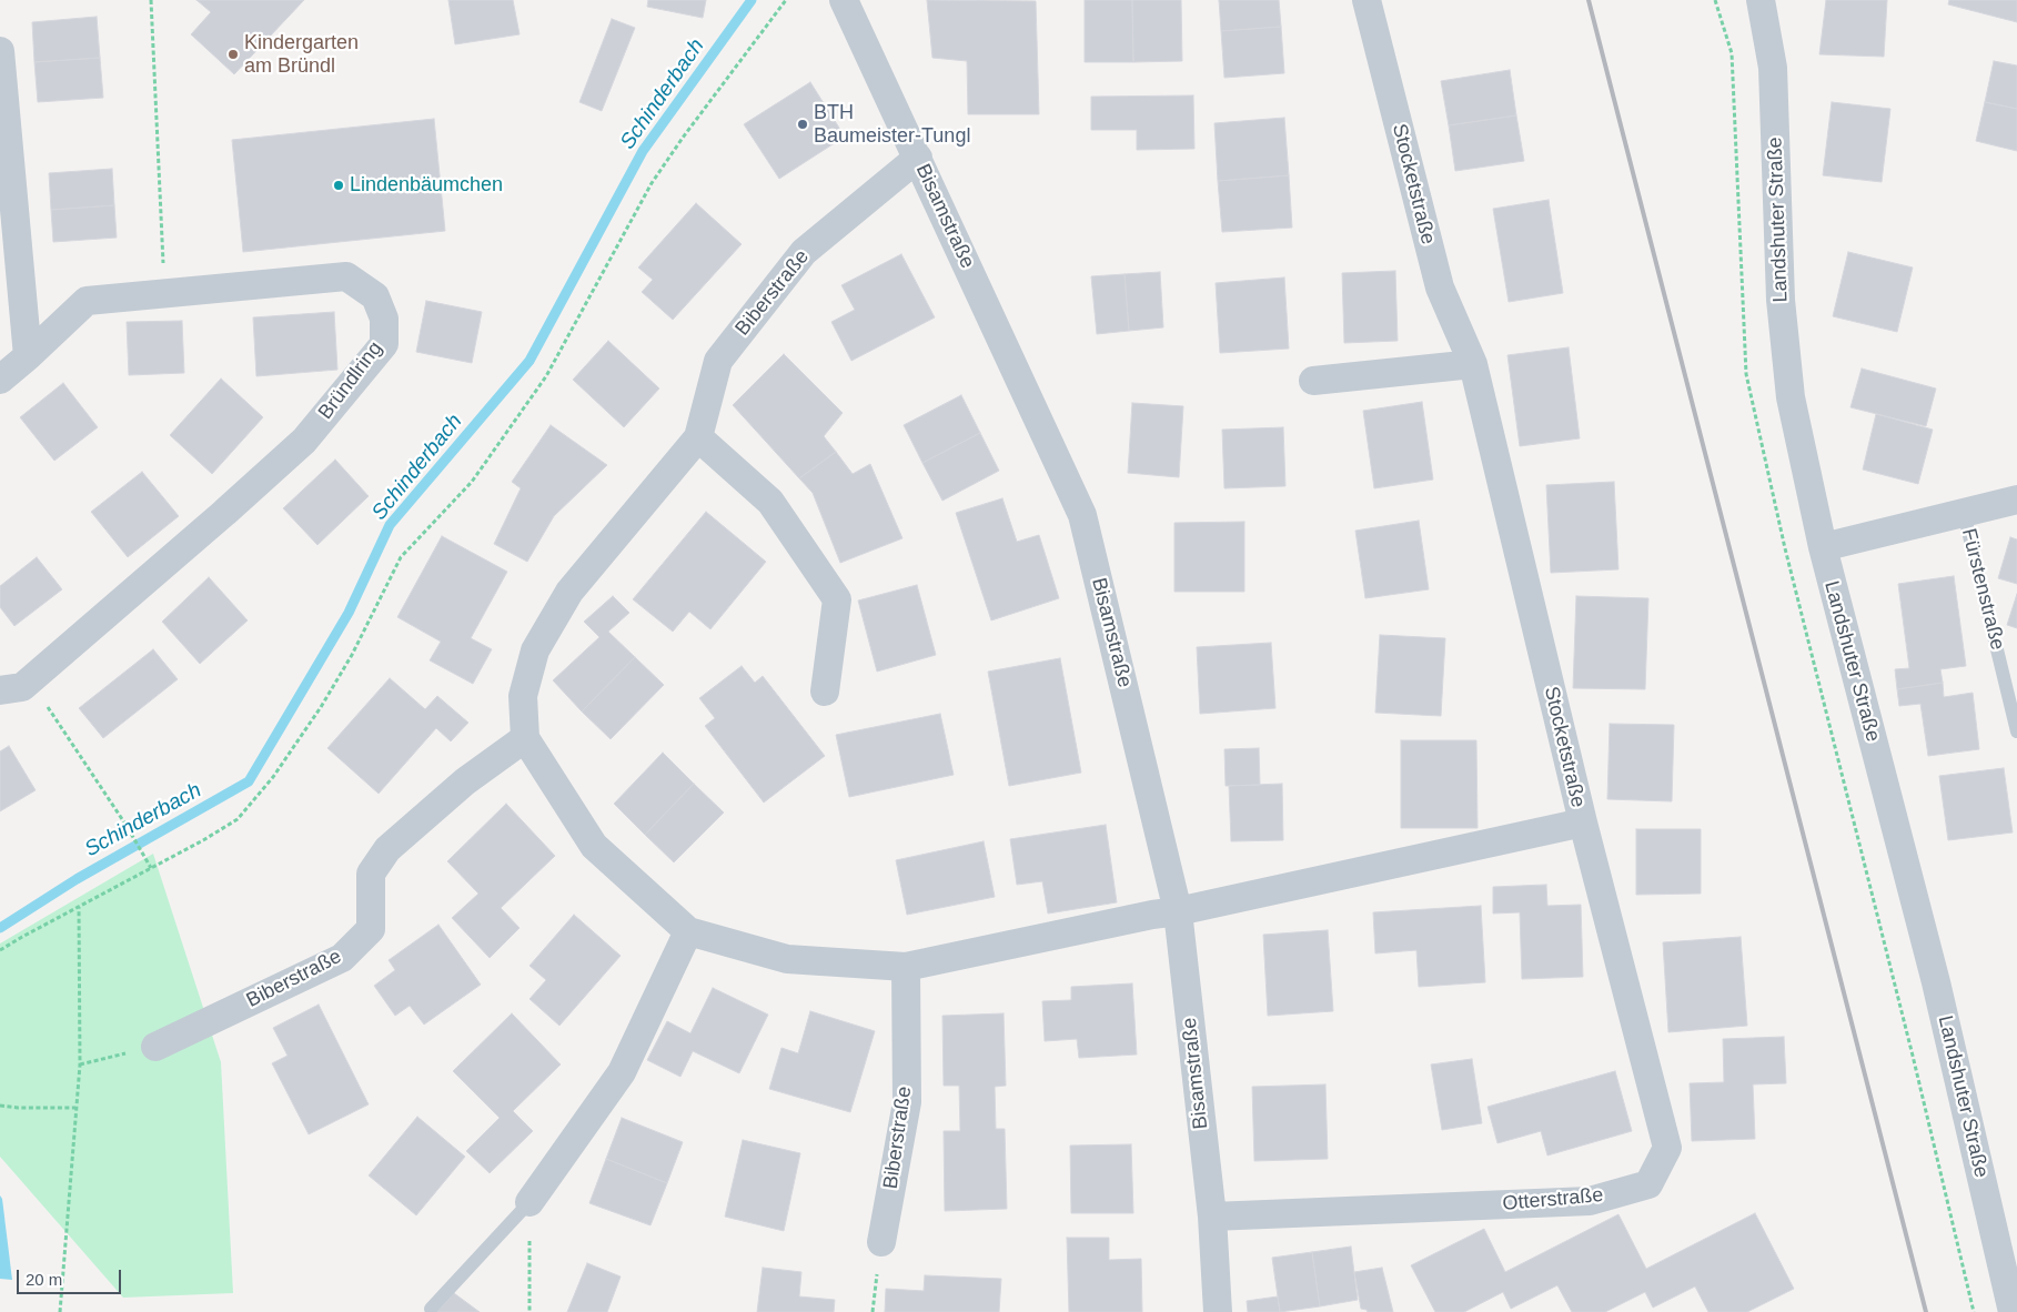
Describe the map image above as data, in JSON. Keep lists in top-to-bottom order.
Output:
{
  "streets": {
    "street": [
      "Stocketstraße",
      "Bisamstraße",
      "Landshuter Straße",
      "Biberstraße",
      "Bründlring",
      "Fürstenstraße",
      "Otterstraße"
    ]
  },
  "crossings": [
    ["Stocketstraße", "Bisamstraße"],
    ["Stocketstraße", "Biberstraße"],
    ["Stocketstraße", "Otterstraße"],
    ["Bisamstraße", "Biberstraße"],
    ["Bisamstraße", "Otterstraße"],
    ["Landshuter Straße", "Fürstenstraße"]
  ],
  "water": ["Schinderbach"],
  "places": ["Kindergarten am Bründl", "BTH Baumeister-Tungl", "Lindenbäumchen"],
  "scale_bar": "20 m"
}
